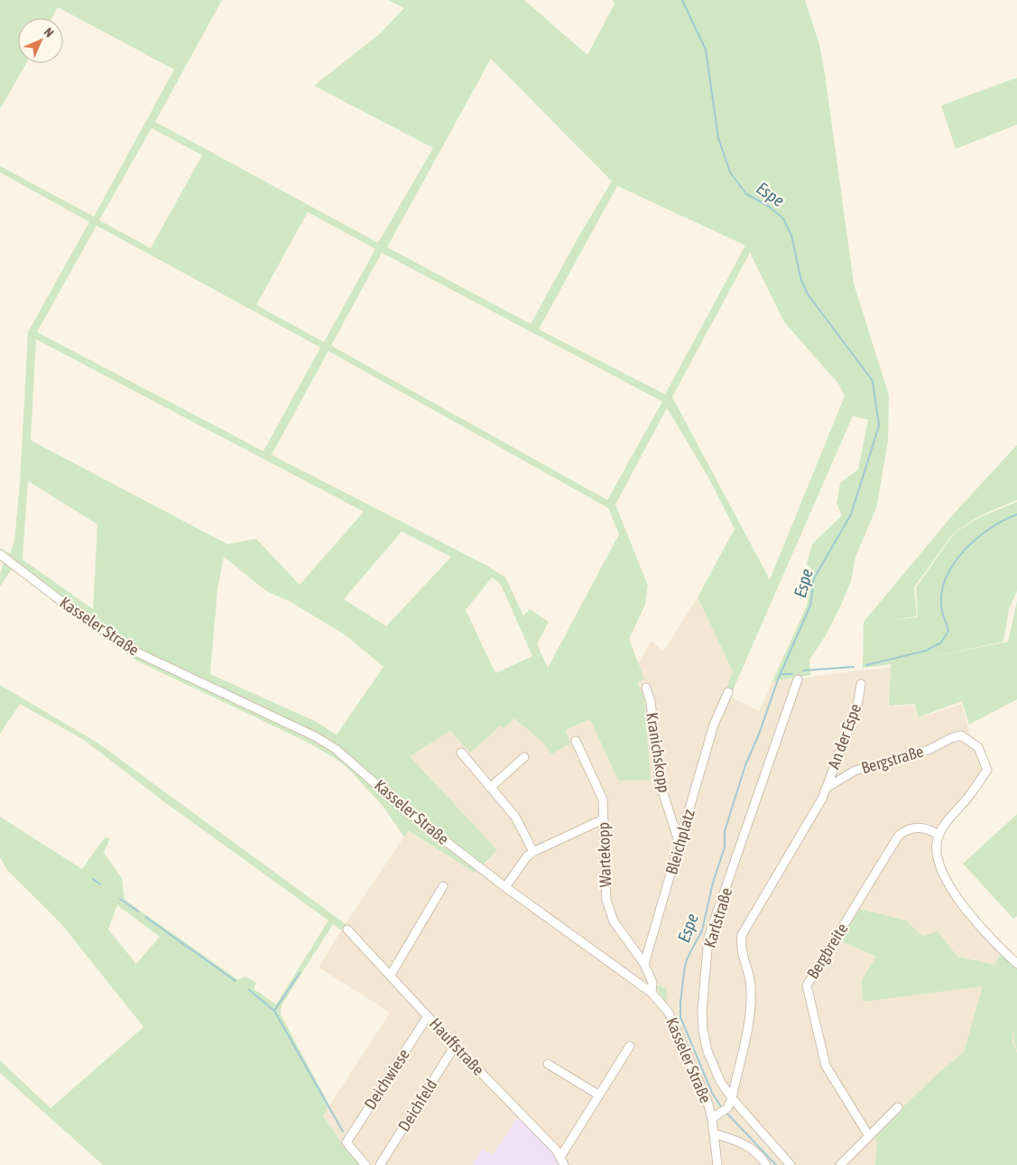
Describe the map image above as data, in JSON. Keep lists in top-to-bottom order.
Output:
{
  "streets": {
    "street": [
      "Kasseler Straße",
      "An der Espe",
      "Kranichskopp",
      "Bergstraße",
      "Bleichplatz",
      "Wartekopp",
      "Karlstraße",
      "Bergbreite",
      "Hauffstraße",
      "Deichwiese",
      "Deichfeld"
    ]
  },
  "crossings": [
    ["Kasseler Straße", "Bergstraße"],
    ["An der Espe", "Bergstraße"],
    ["Kranichskopp", "Bleichplatz"],
    ["Bergstraße", "Karlstraße"],
    ["Bergstraße", "Bergbreite"],
    ["Bleichplatz", "Wartekopp"],
    ["Hauffstraße", "Deichwiese"],
    ["Hauffstraße", "Deichfeld"]
  ],
  "water": ["Espe"],
  "north": "top right"
}
